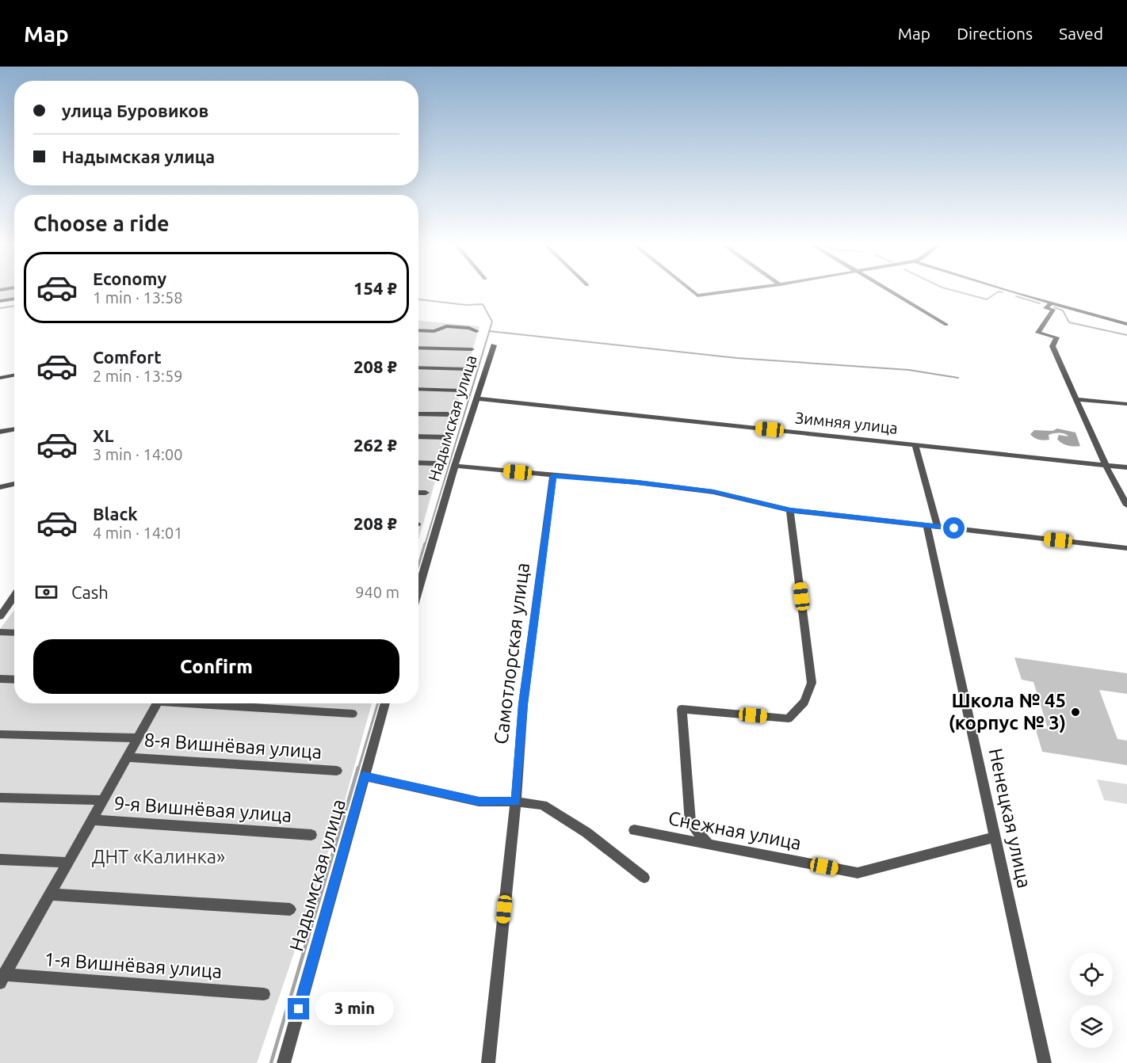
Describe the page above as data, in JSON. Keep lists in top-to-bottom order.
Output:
{
  "streets": {
    "street": [
      "Надымская улица",
      "Зимняя улица",
      "Самотлорская улица",
      "8-я Вишнёвая улица",
      "9-я Вишнёвая улица",
      "Ненецкая улица",
      "Снежная улица",
      "1-я Вишнёвая улица"
    ]
  },
  "crossings": [
    ["Надымская улица", "Зимняя улица"],
    ["Ненецкая улица", "Снежная улица"]
  ],
  "parks": ["ДНТ «Калинка»"],
  "places": ["Школа № 45 (корпус № 3)"],
  "page": {
    "header": "Map",
    "nav": ["Map", "Directions", "Saved"],
    "banner": ["улица Буровиков", "Надымская улица"],
    "heading": "Choose a ride",
    "list": [
      {
        "name": "Economy",
        "note": "1 min · 13:58",
        "value": "154 ₽"
      },
      {
        "name": "Comfort",
        "note": "2 min · 13:59",
        "value": "208 ₽"
      },
      {
        "name": "XL",
        "note": "3 min · 14:00",
        "value": "262 ₽"
      },
      {
        "name": "Black",
        "note": "4 min · 14:01",
        "value": "208 ₽"
      }
    ],
    "pay": ["Cash", "940 m"],
    "buttons": "Confirm",
    "bubble": "3 min"
  }
}
